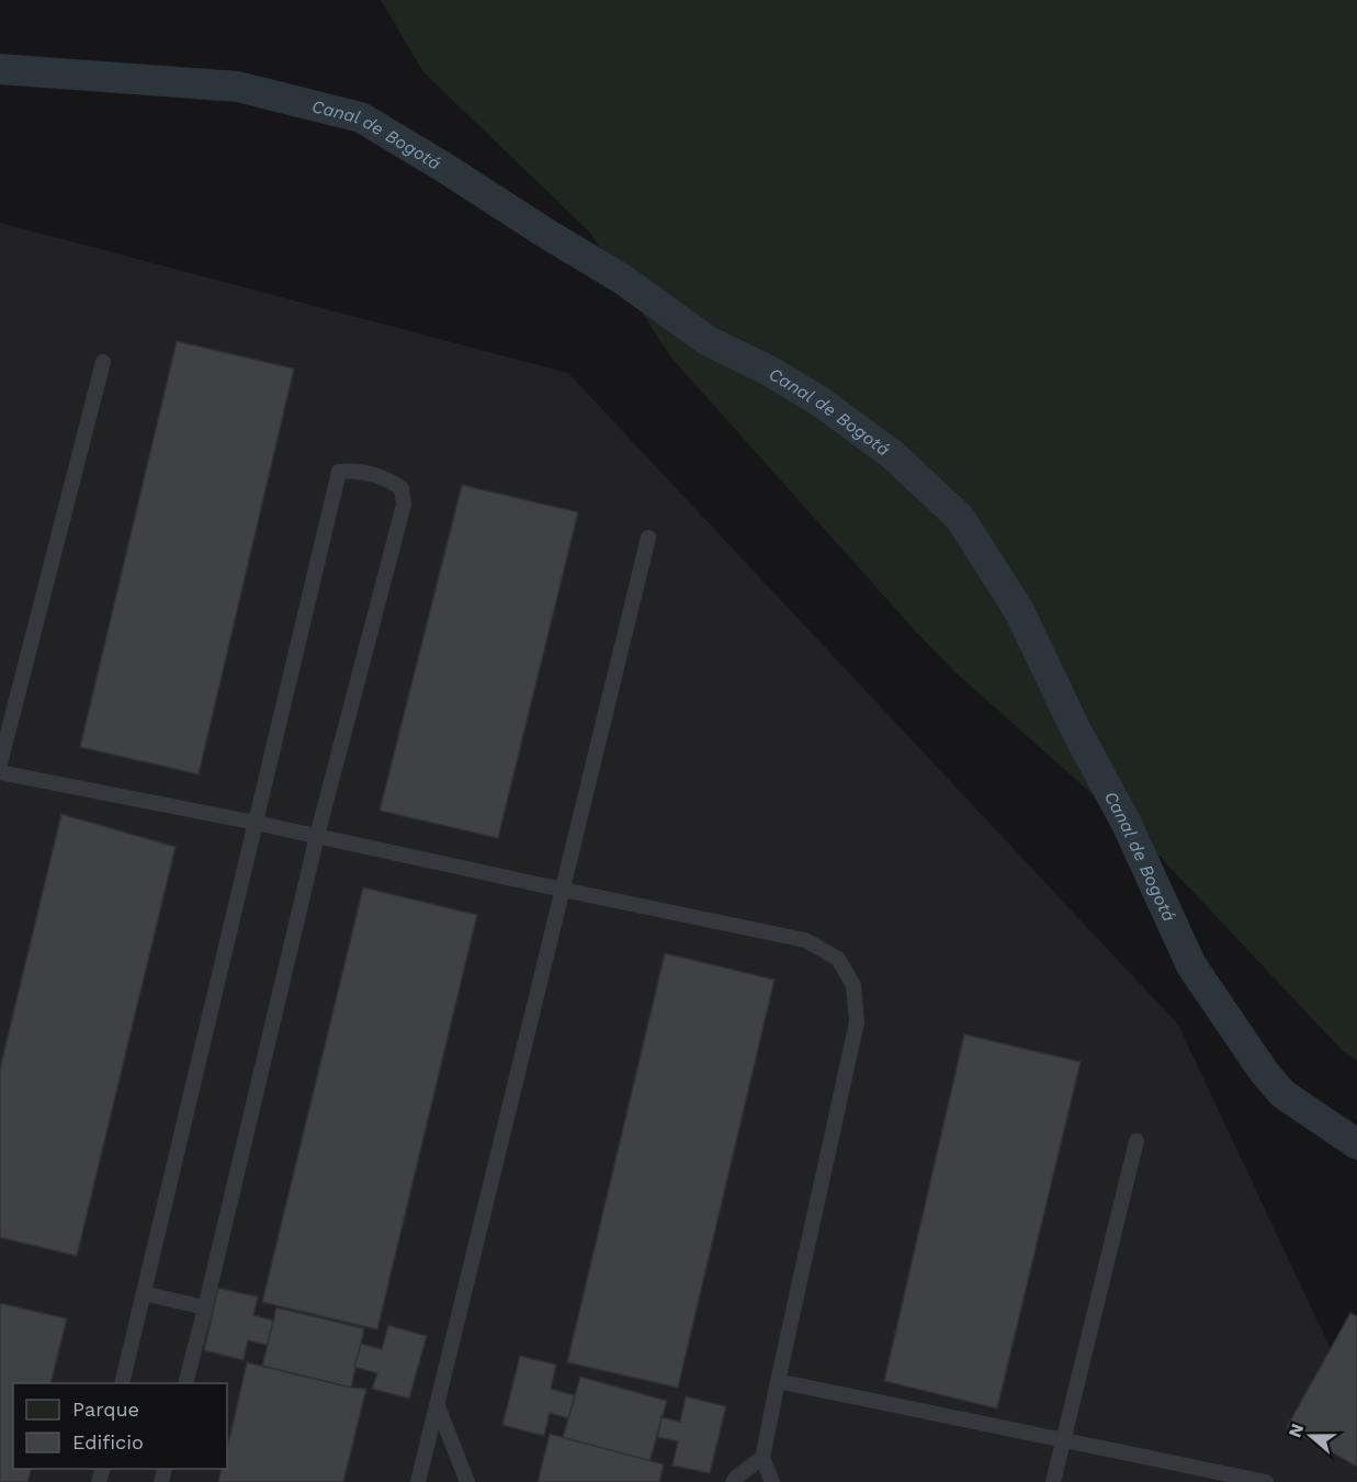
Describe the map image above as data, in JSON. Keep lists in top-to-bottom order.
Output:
{
  "water": ["Canal de Bogotá"],
  "legend": ["Parque", "Edificio"],
  "north": "left"
}
